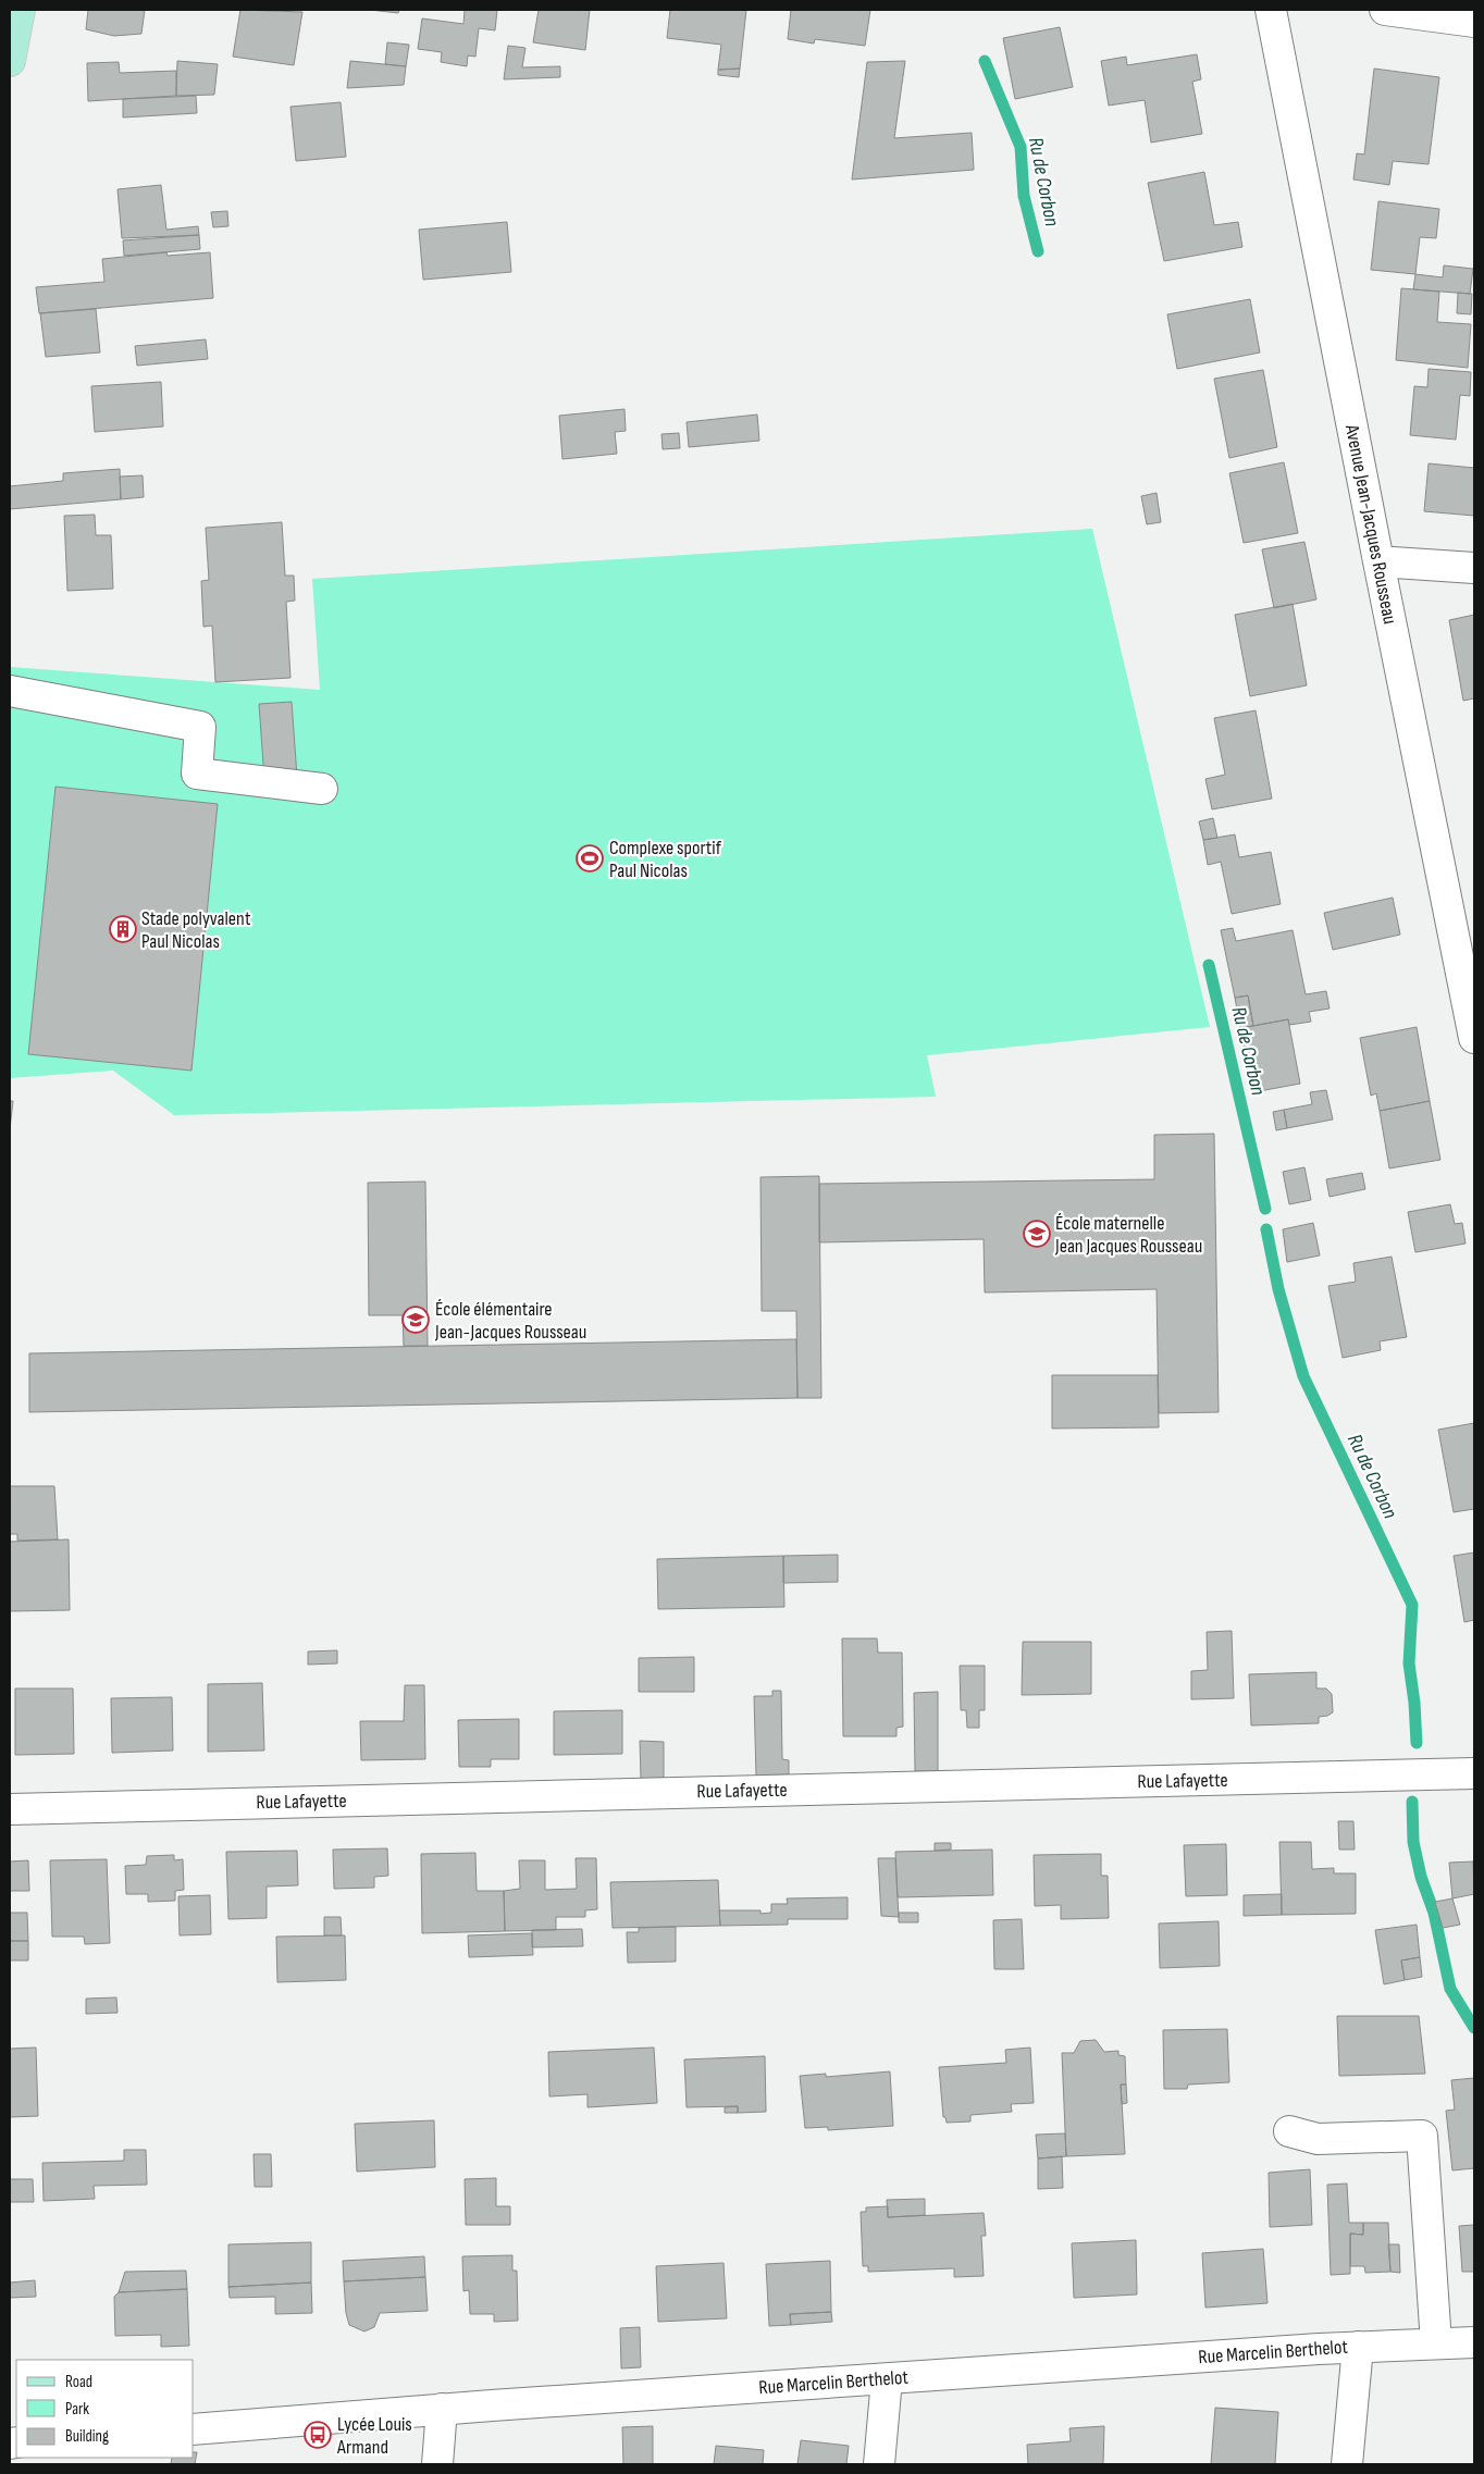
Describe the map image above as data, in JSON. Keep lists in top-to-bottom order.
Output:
{
  "streets": {
    "street": ["Avenue Jean-Jacques Rousseau", "Rue Lafayette", "Rue Marcelin Berthelot"]
  },
  "water": ["Ru de Corbon"],
  "places": {
    "sports": ["Complexe sportif Paul Nicolas"],
    "building": ["Stade polyvalent Paul Nicolas"],
    "school or university": ["École maternelle Jean Jacques Rousseau", "École élémentaire Jean-Jacques Rousseau"],
    "bus stop": ["Lycée Louis Armand"]
  },
  "legend": ["Road", "Park", "Building"]
}
